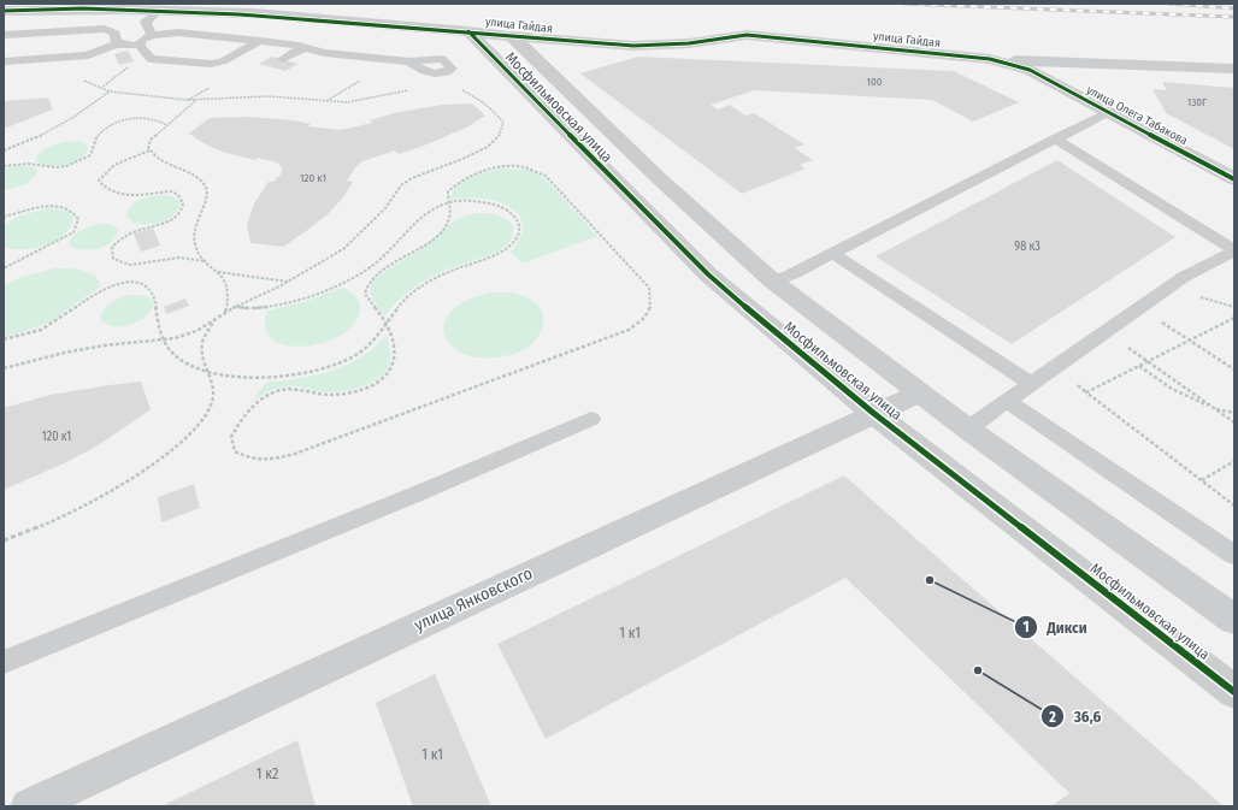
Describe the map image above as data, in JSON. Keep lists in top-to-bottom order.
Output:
{
  "streets": {
    "street": [
      "улица Гайдая",
      "Мосфильмовская улица",
      "улица Олега Табакова",
      "улица Янковского"
    ]
  },
  "crossings": [
    ["улица Гайдая", "Мосфильмовская улица"],
    ["улица Гайдая", "улица Олега Табакова"],
    ["Мосфильмовская улица", "улица Янковского"]
  ],
  "places": ["Дикси", "36,6"],
  "house_numbers": [
    "100",
    "130Г",
    "120 к1",
    "98 к3",
    "120 к1",
    "1 к1",
    "1 к1",
    "1 к2"
  ]
}
